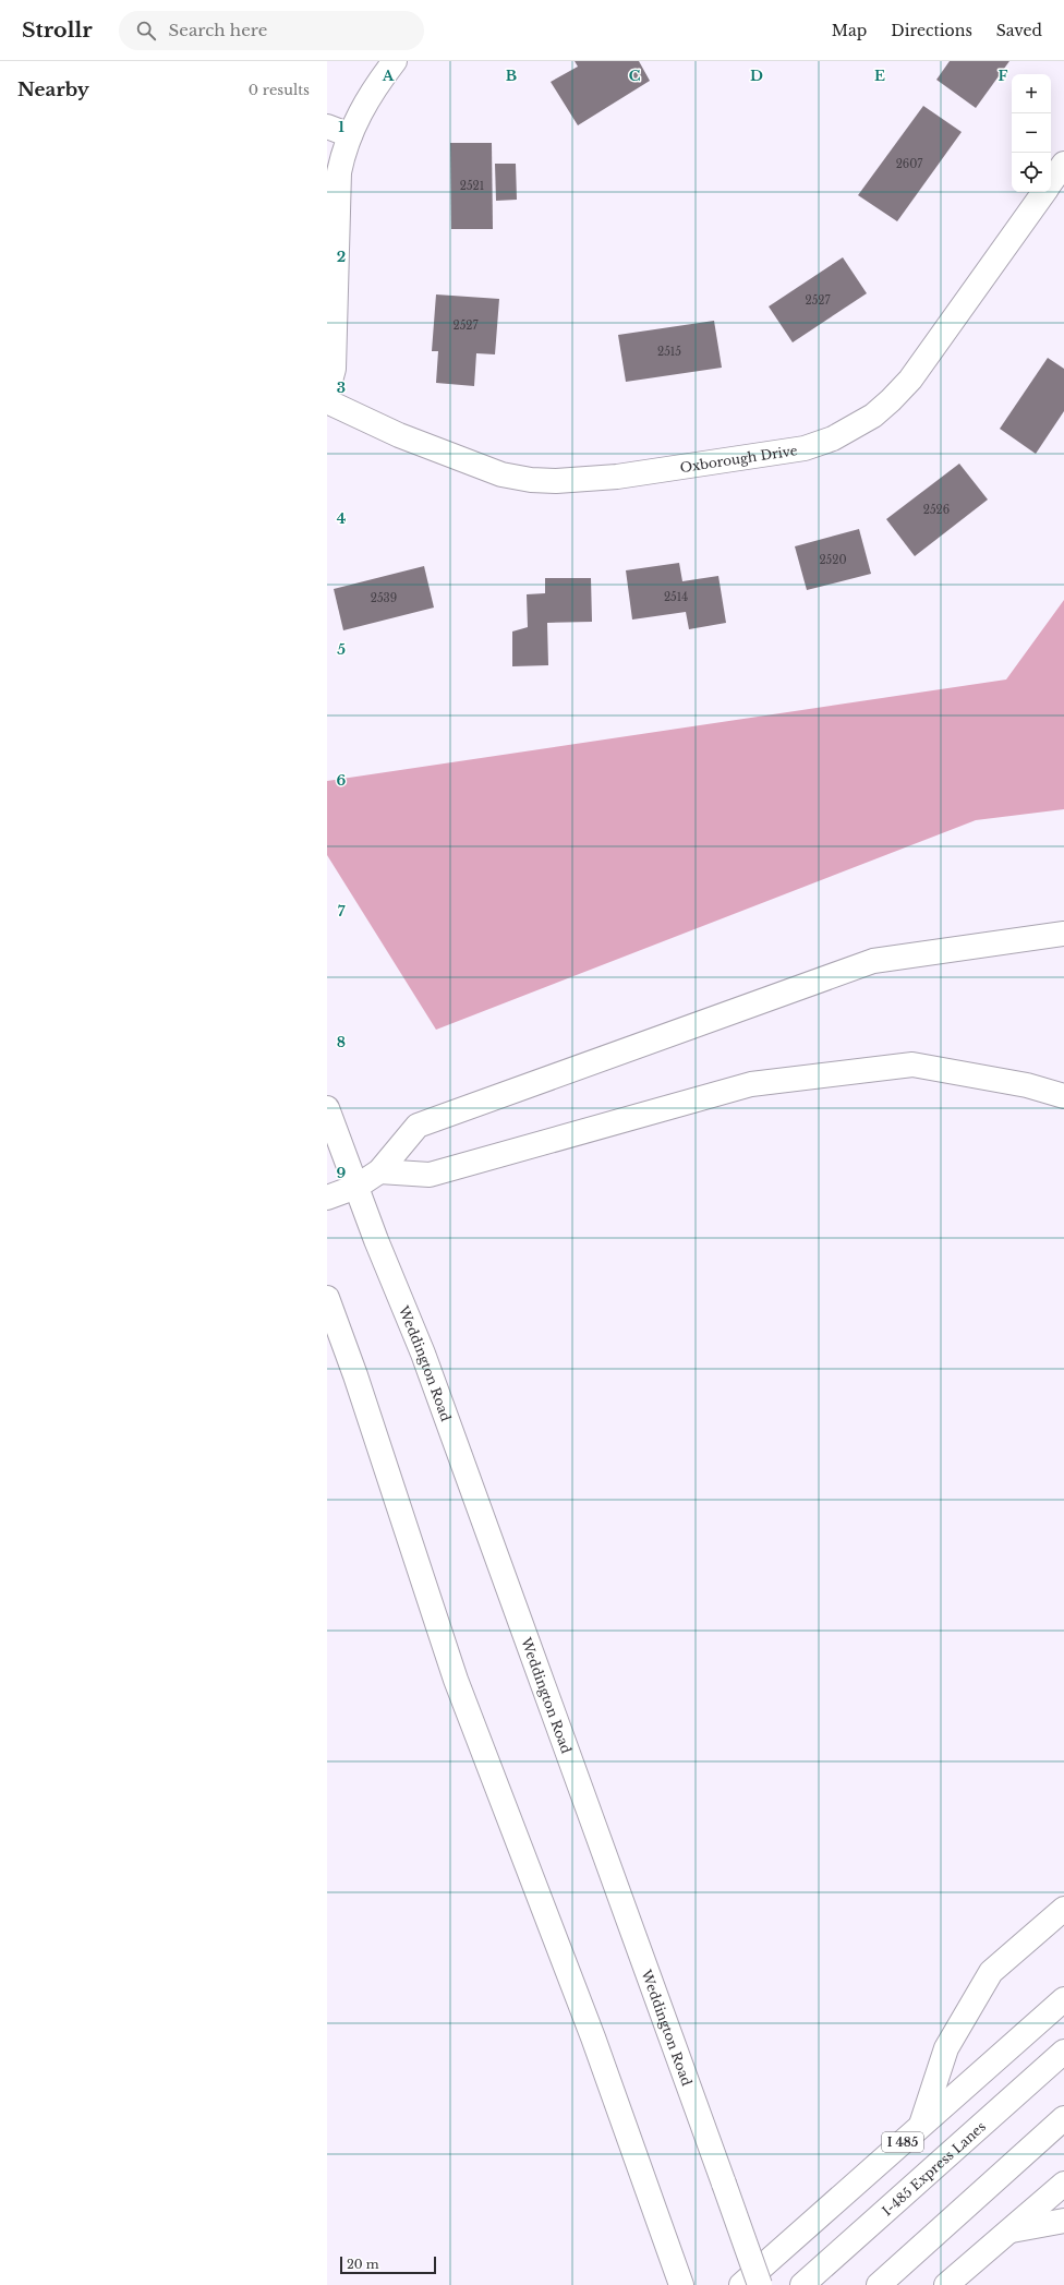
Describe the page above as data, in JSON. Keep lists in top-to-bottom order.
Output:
{
  "streets": {
    "main road": [
      "Oxborough Drive",
      "Weddington Road",
      "I 485",
      "I-485 Express Lanes"
    ]
  },
  "house_numbers": [
    "2607",
    "2521",
    "2527",
    "2527",
    "2515",
    "2526",
    "2520",
    "2514",
    "2539"
  ],
  "scale_bar": "20 m",
  "page": {
    "header": "Strollr",
    "search": "Search here",
    "nav": ["Map", "Directions", "Saved"],
    "heading": ["Nearby", "0 results"],
    "map_buttons": ["+", "−"],
    "scale": "20 m"
  },
  "grid": {
    "columns": [
      "A",
      "B",
      "C",
      "D",
      "E",
      "F"
    ],
    "rows": [
      "1",
      "2",
      "3",
      "4",
      "5",
      "6",
      "7",
      "8",
      "9"
    ]
  }
}
